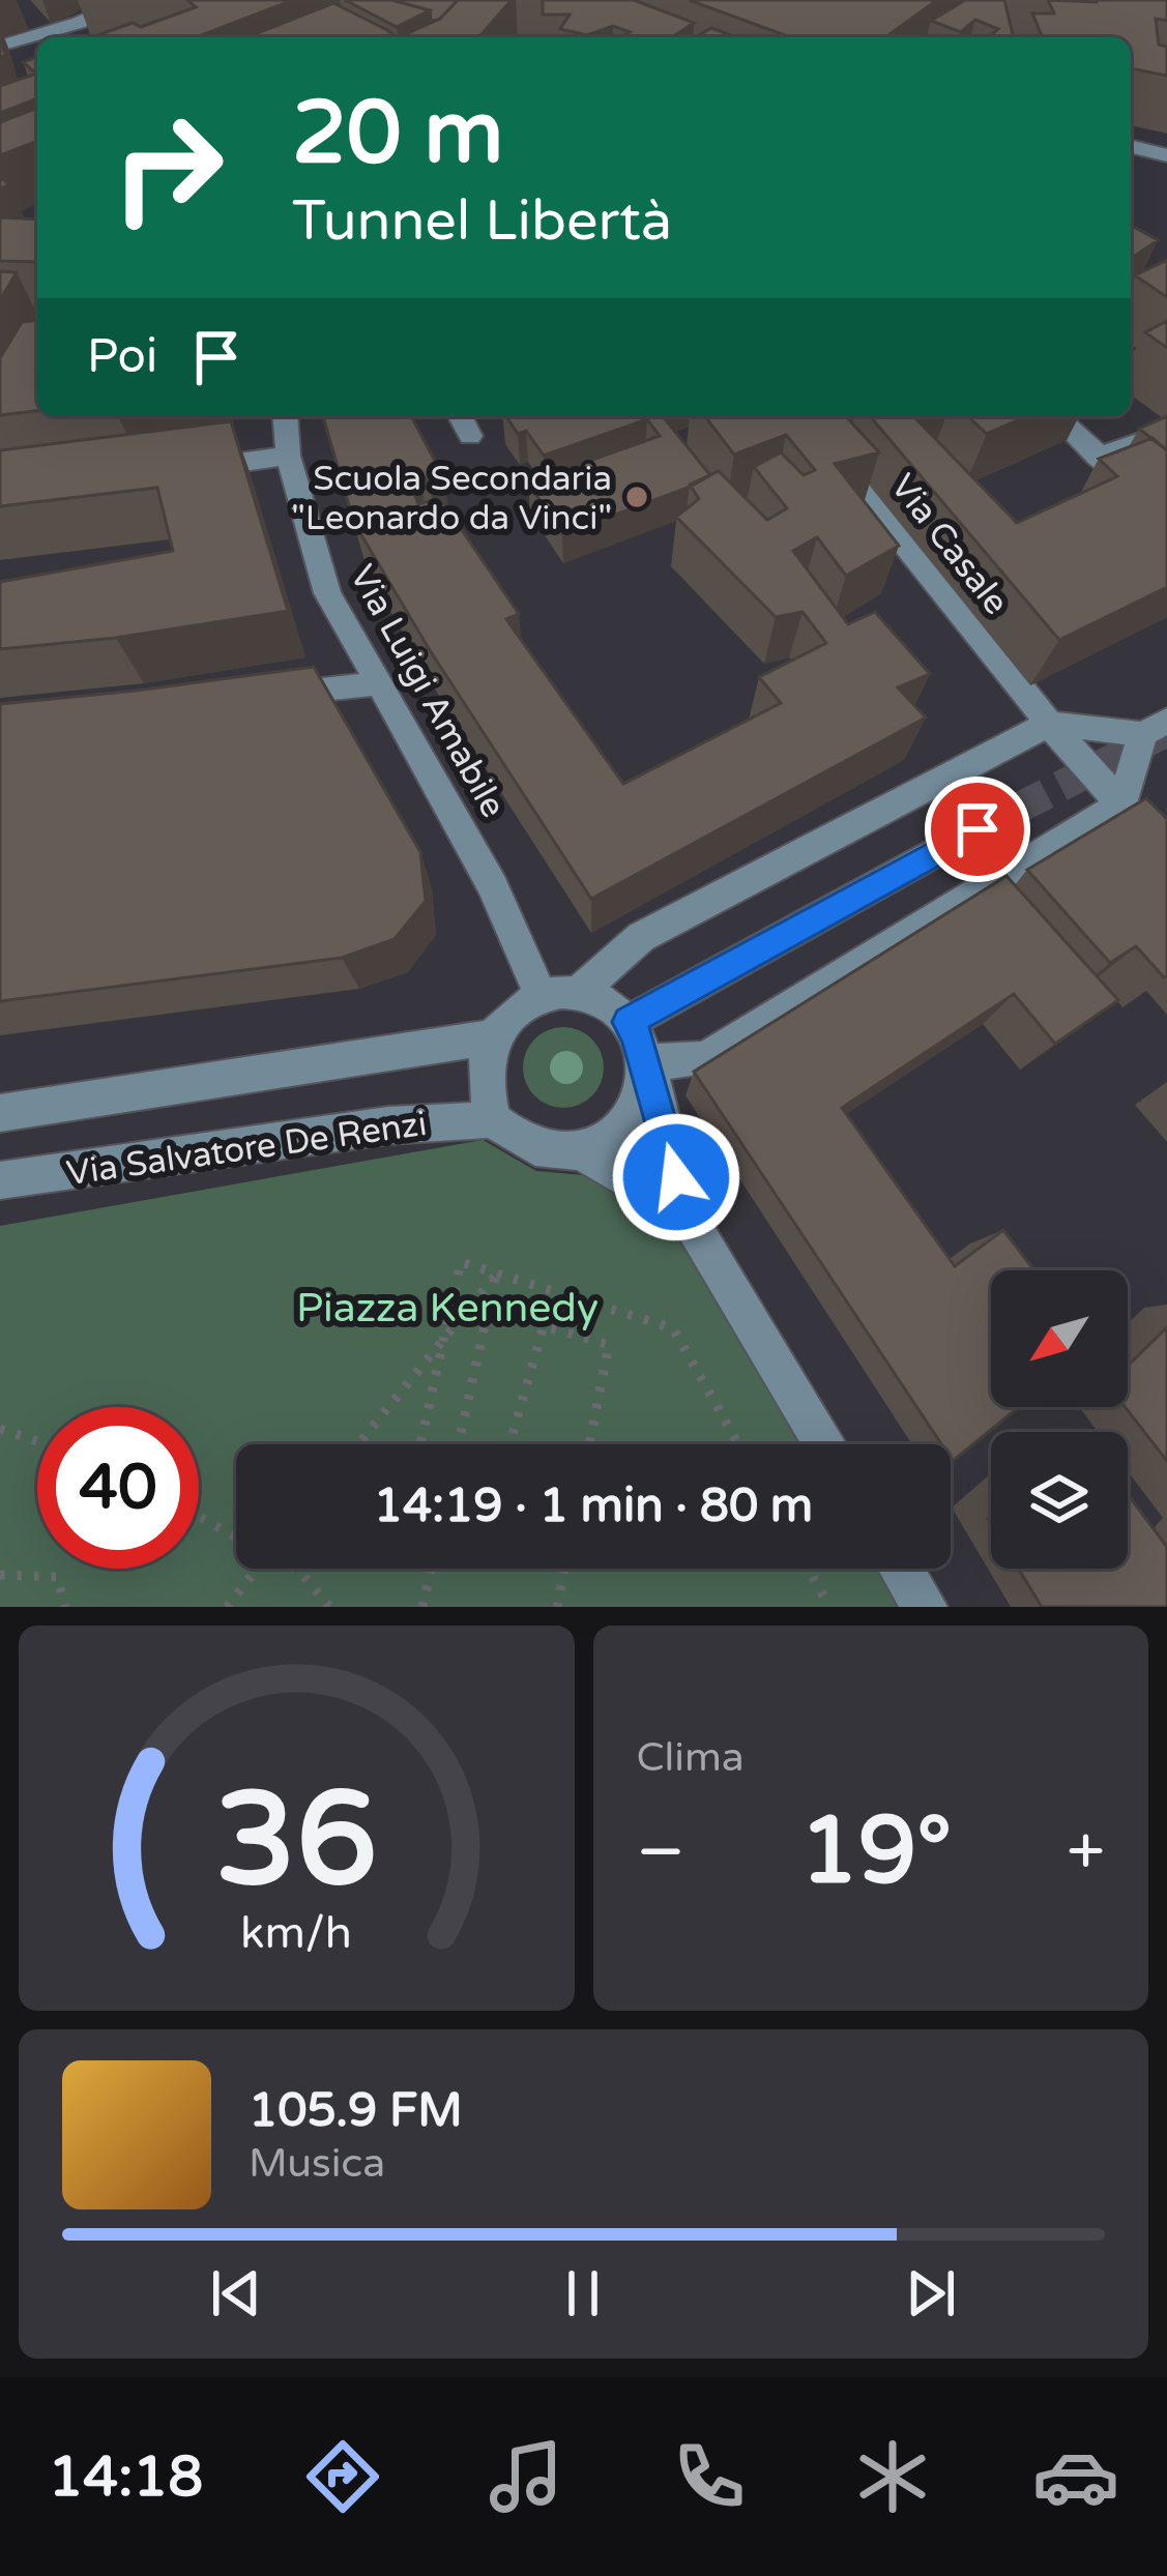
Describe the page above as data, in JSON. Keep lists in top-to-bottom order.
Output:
{
  "streets": {
    "street": ["Via Casale", "Via Luigi Amabile", "Via Salvatore De Renzi"]
  },
  "crossings": [
    ["Via Luigi Amabile", "Via Salvatore De Renzi"]
  ],
  "parks": ["Piazza Kennedy"],
  "places": ["Scuola Secondaria \"Leonardo da Vinci\""],
  "north": "bottom left",
  "page": {
    "turn": ["20 m", "Tunnel Libertà"],
    "then": "Poi",
    "limit": "40",
    "trip": "14:19 · 1 min · 80 m",
    "tile": "Clima",
    "heat": ["−", "19°", "+"],
    "song": ["105.9 FM", "Musica"],
    "tabs": "14:18",
    "gauge": ["36", "km/h"]
  }
}
